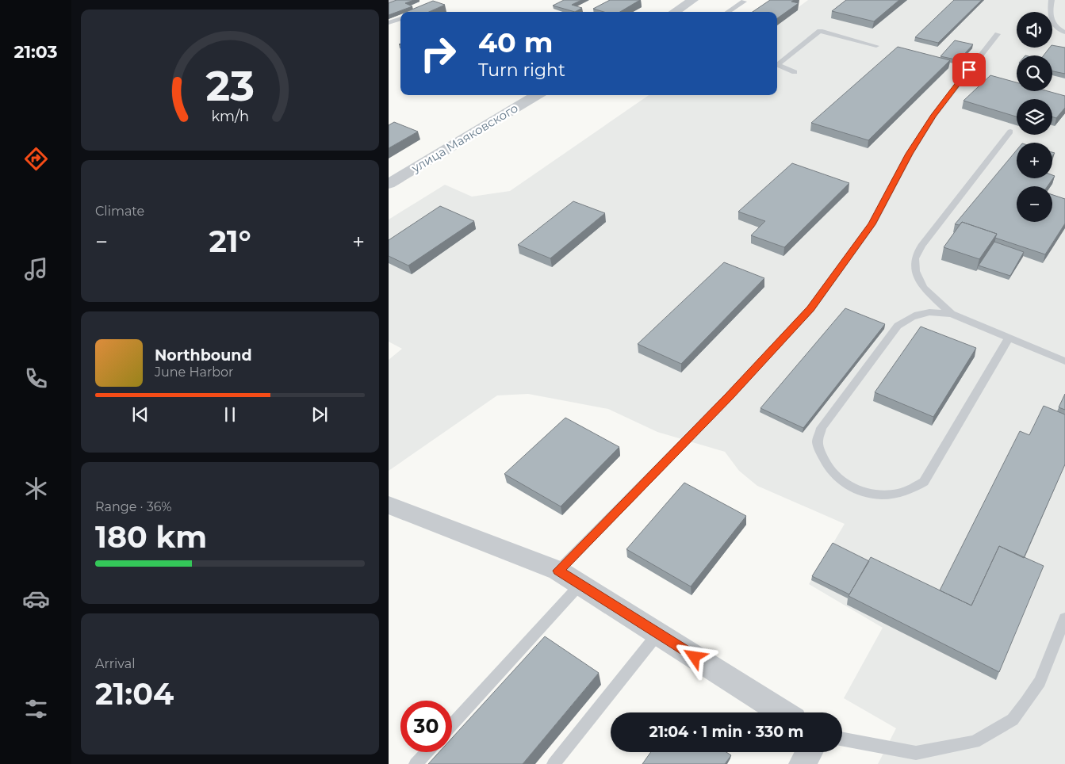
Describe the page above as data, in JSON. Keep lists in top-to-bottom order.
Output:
{
  "streets": {
    "street": ["улица Маяковского"]
  },
  "page": {
    "tabs": "21:03",
    "map_buttons": ["+", "−"],
    "turn": ["40 m", "Turn right"],
    "tile": [
      "Climate",
      ["Range · 36%", "180 km"],
      ["Arrival", "21:04"]
    ],
    "heat": ["−", "21°", "+"],
    "song": ["Northbound", "June Harbor"],
    "limit": "30",
    "trip": "21:04 · 1 min · 330 m",
    "gauge": ["23", "km/h"]
  }
}
